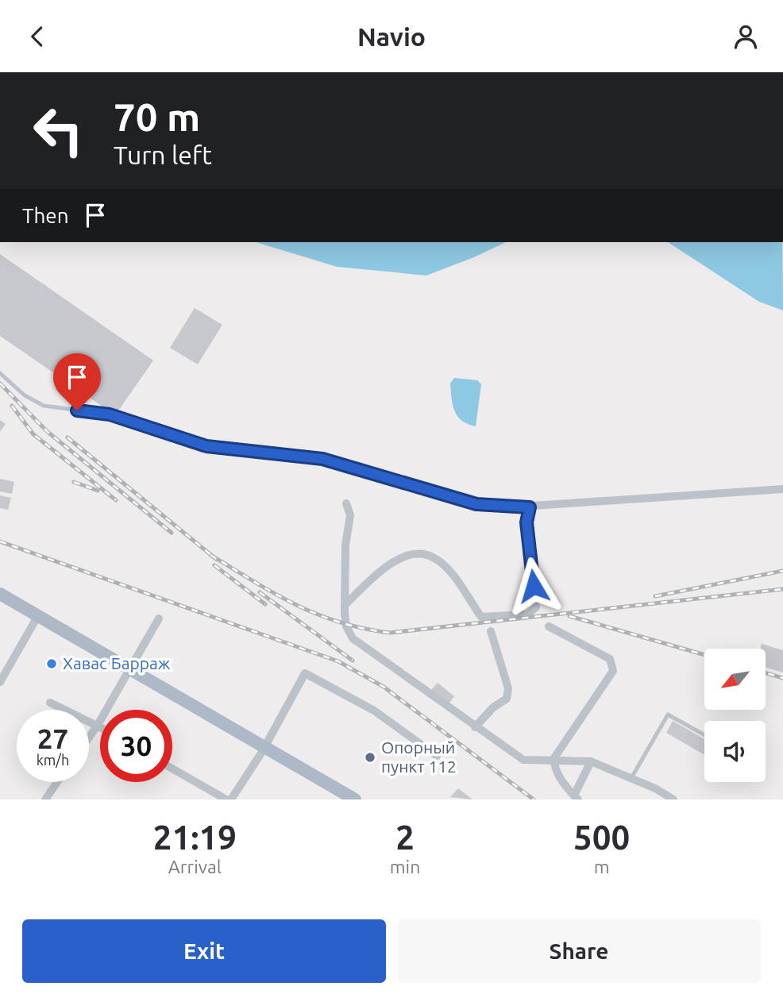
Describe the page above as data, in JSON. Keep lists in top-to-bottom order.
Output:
{
  "places": ["Хавас Барраж", "Опорный пункт 112"],
  "north": "bottom left",
  "page": {
    "header": "Navio",
    "turn": ["70 m", "Turn left"],
    "then": "Then",
    "speed": "27 km/h",
    "limit": "30",
    "eta": [
      "21:19",
      "Arrival",
      "2",
      "min",
      "500",
      "m"
    ],
    "buttons": ["Exit", "Share"]
  }
}
